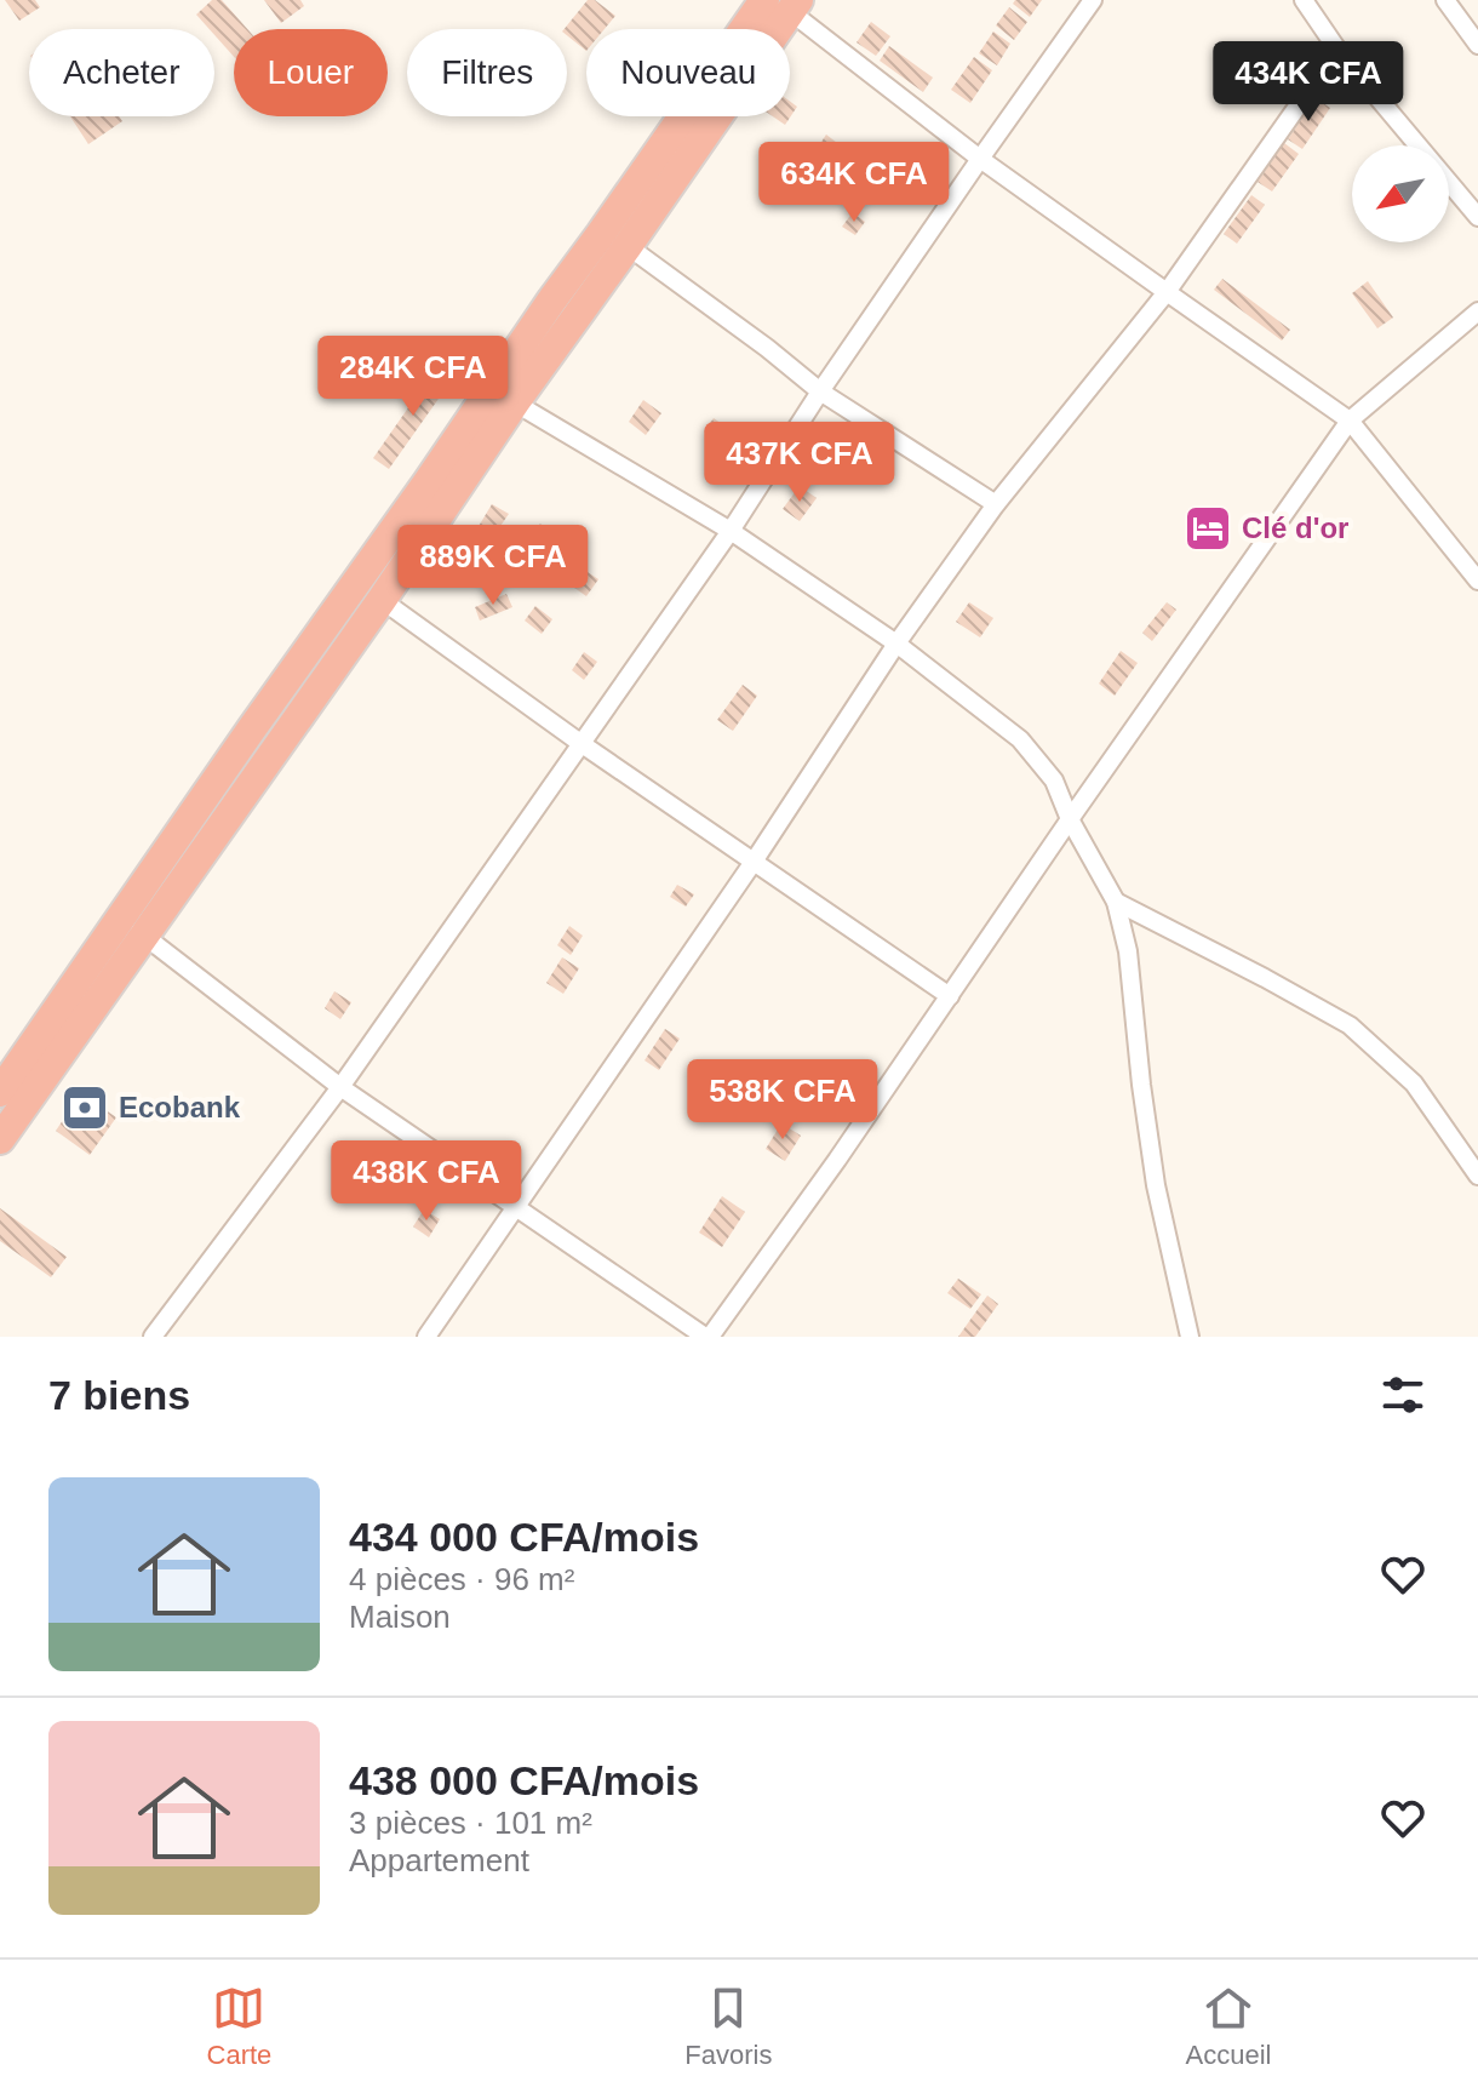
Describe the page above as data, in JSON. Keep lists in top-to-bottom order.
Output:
{
  "places": {
    "hotel": ["Clé d'or"],
    "bank": ["Ecobank"]
  },
  "north": "bottom left",
  "page": {
    "chip": [
      "Acheter",
      "Louer",
      "Filtres",
      "Nouveau"
    ],
    "price": [
      "434K CFA",
      "634K CFA",
      "284K CFA",
      "437K CFA",
      "889K CFA",
      "538K CFA",
      "438K CFA"
    ],
    "heading": "7 biens",
    "list": [
      {
        "name": "434 000 CFA/mois",
        "note": "4 pièces · 96 m² · Maison"
      },
      {
        "name": "438 000 CFA/mois",
        "note": "3 pièces · 101 m² · Appartement"
      }
    ],
    "tabs": ["Carte", "Favoris", "Accueil"]
  }
}
